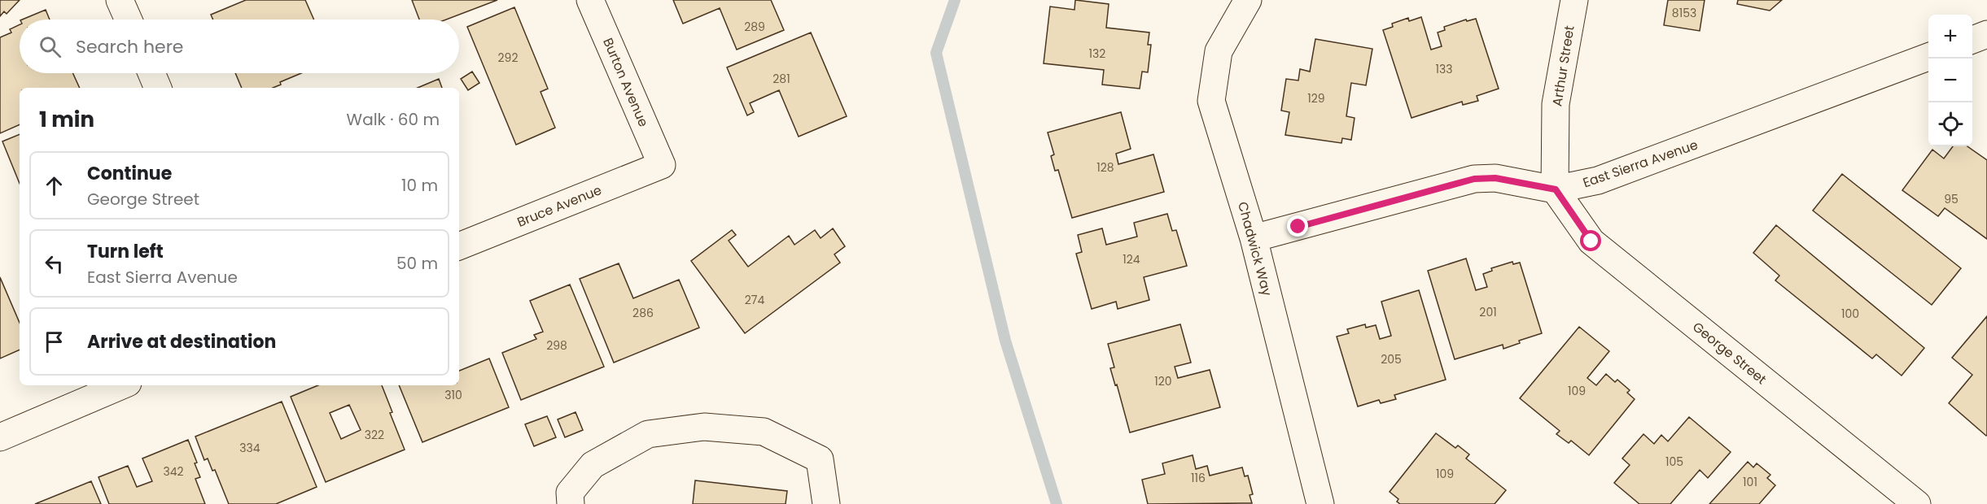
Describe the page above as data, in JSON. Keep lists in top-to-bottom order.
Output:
{
  "streets": {
    "street": [
      "Arthur Street",
      "Burton Avenue",
      "East Sierra Avenue",
      "Bruce Avenue",
      "Chadwick Way",
      "George Street"
    ]
  },
  "crossings": [
    ["Arthur Street", "East Sierra Avenue"],
    ["Arthur Street", "George Street"],
    ["Burton Avenue", "Bruce Avenue"],
    ["East Sierra Avenue", "Chadwick Way"],
    ["East Sierra Avenue", "George Street"]
  ],
  "house_numbers": [
    "8153",
    "289",
    "132",
    "292",
    "133",
    "281",
    "129",
    "128",
    "95",
    "124",
    "274",
    "201",
    "286",
    "100",
    "298",
    "205",
    "120",
    "109",
    "310",
    "322",
    "334",
    "105",
    "342",
    "109",
    "116",
    "101"
  ],
  "page": {
    "map_buttons": ["+", "−"],
    "search": "Search here",
    "heading": ["1 min", "Walk · 60 m"],
    "list": [
      ["Continue", "George Street", "10 m"],
      ["Turn left", "East Sierra Avenue", "50 m"],
      "Arrive at destination"
    ]
  }
}
